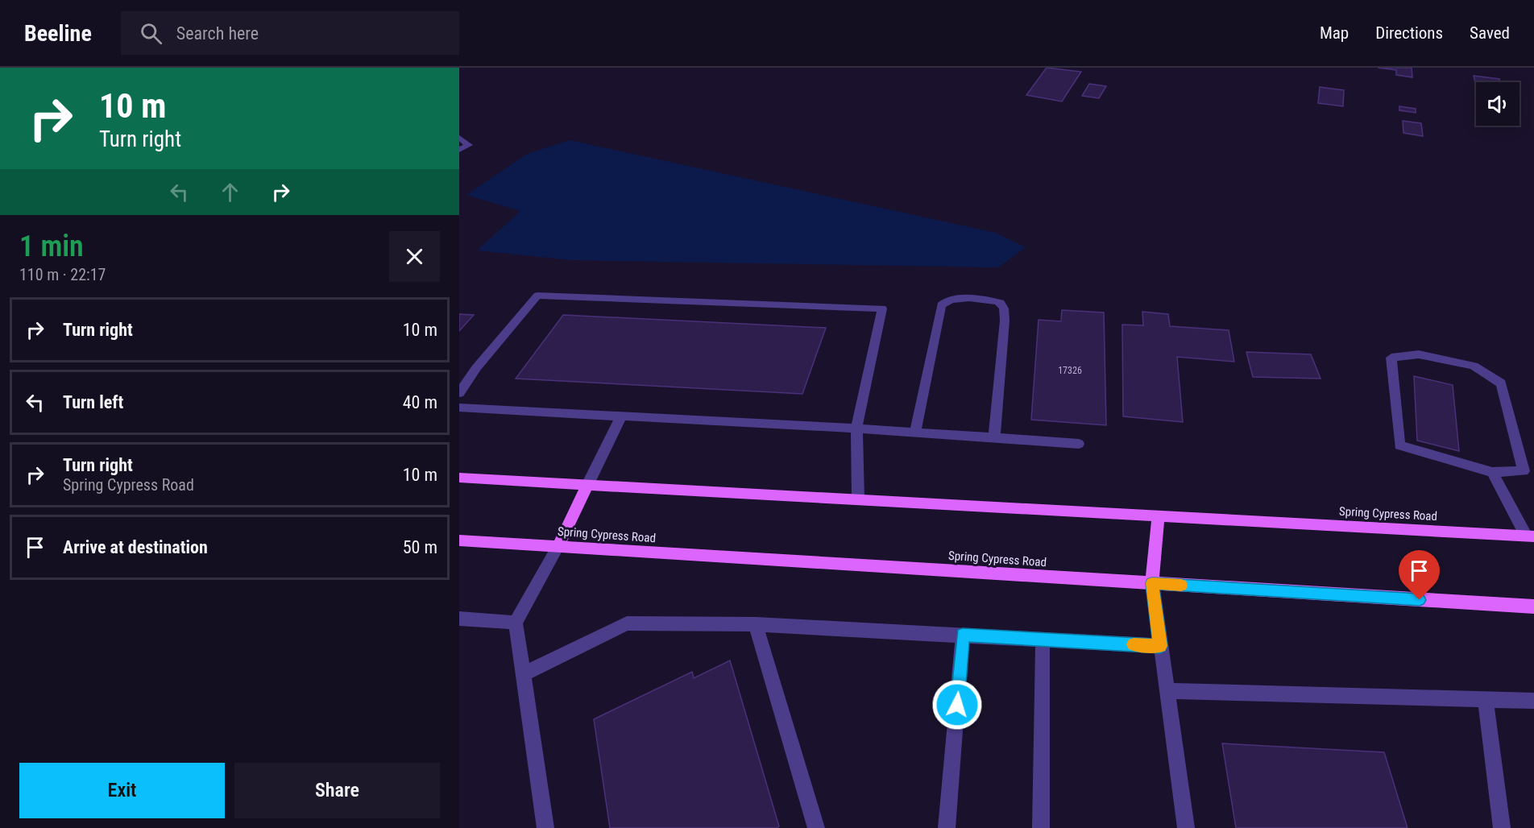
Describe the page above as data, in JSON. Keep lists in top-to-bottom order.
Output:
{
  "streets": {
    "main road": ["Spring Cypress Road"]
  },
  "house_numbers": ["17326"],
  "page": {
    "header": "Beeline",
    "search": "Search here",
    "nav": ["Map", "Directions", "Saved"],
    "turn": ["10 m", "Turn right"],
    "heading": ["1 min", "110 m · 22:17"],
    "list": [
      {
        "name": "Turn right",
        "value": "10 m"
      },
      {
        "name": "Turn left",
        "value": "40 m"
      },
      {
        "name": "Turn right",
        "note": "Spring Cypress Road",
        "value": "10 m"
      },
      {
        "name": "Arrive at destination",
        "value": "50 m"
      }
    ],
    "buttons": ["Exit", "Share"]
  }
}
